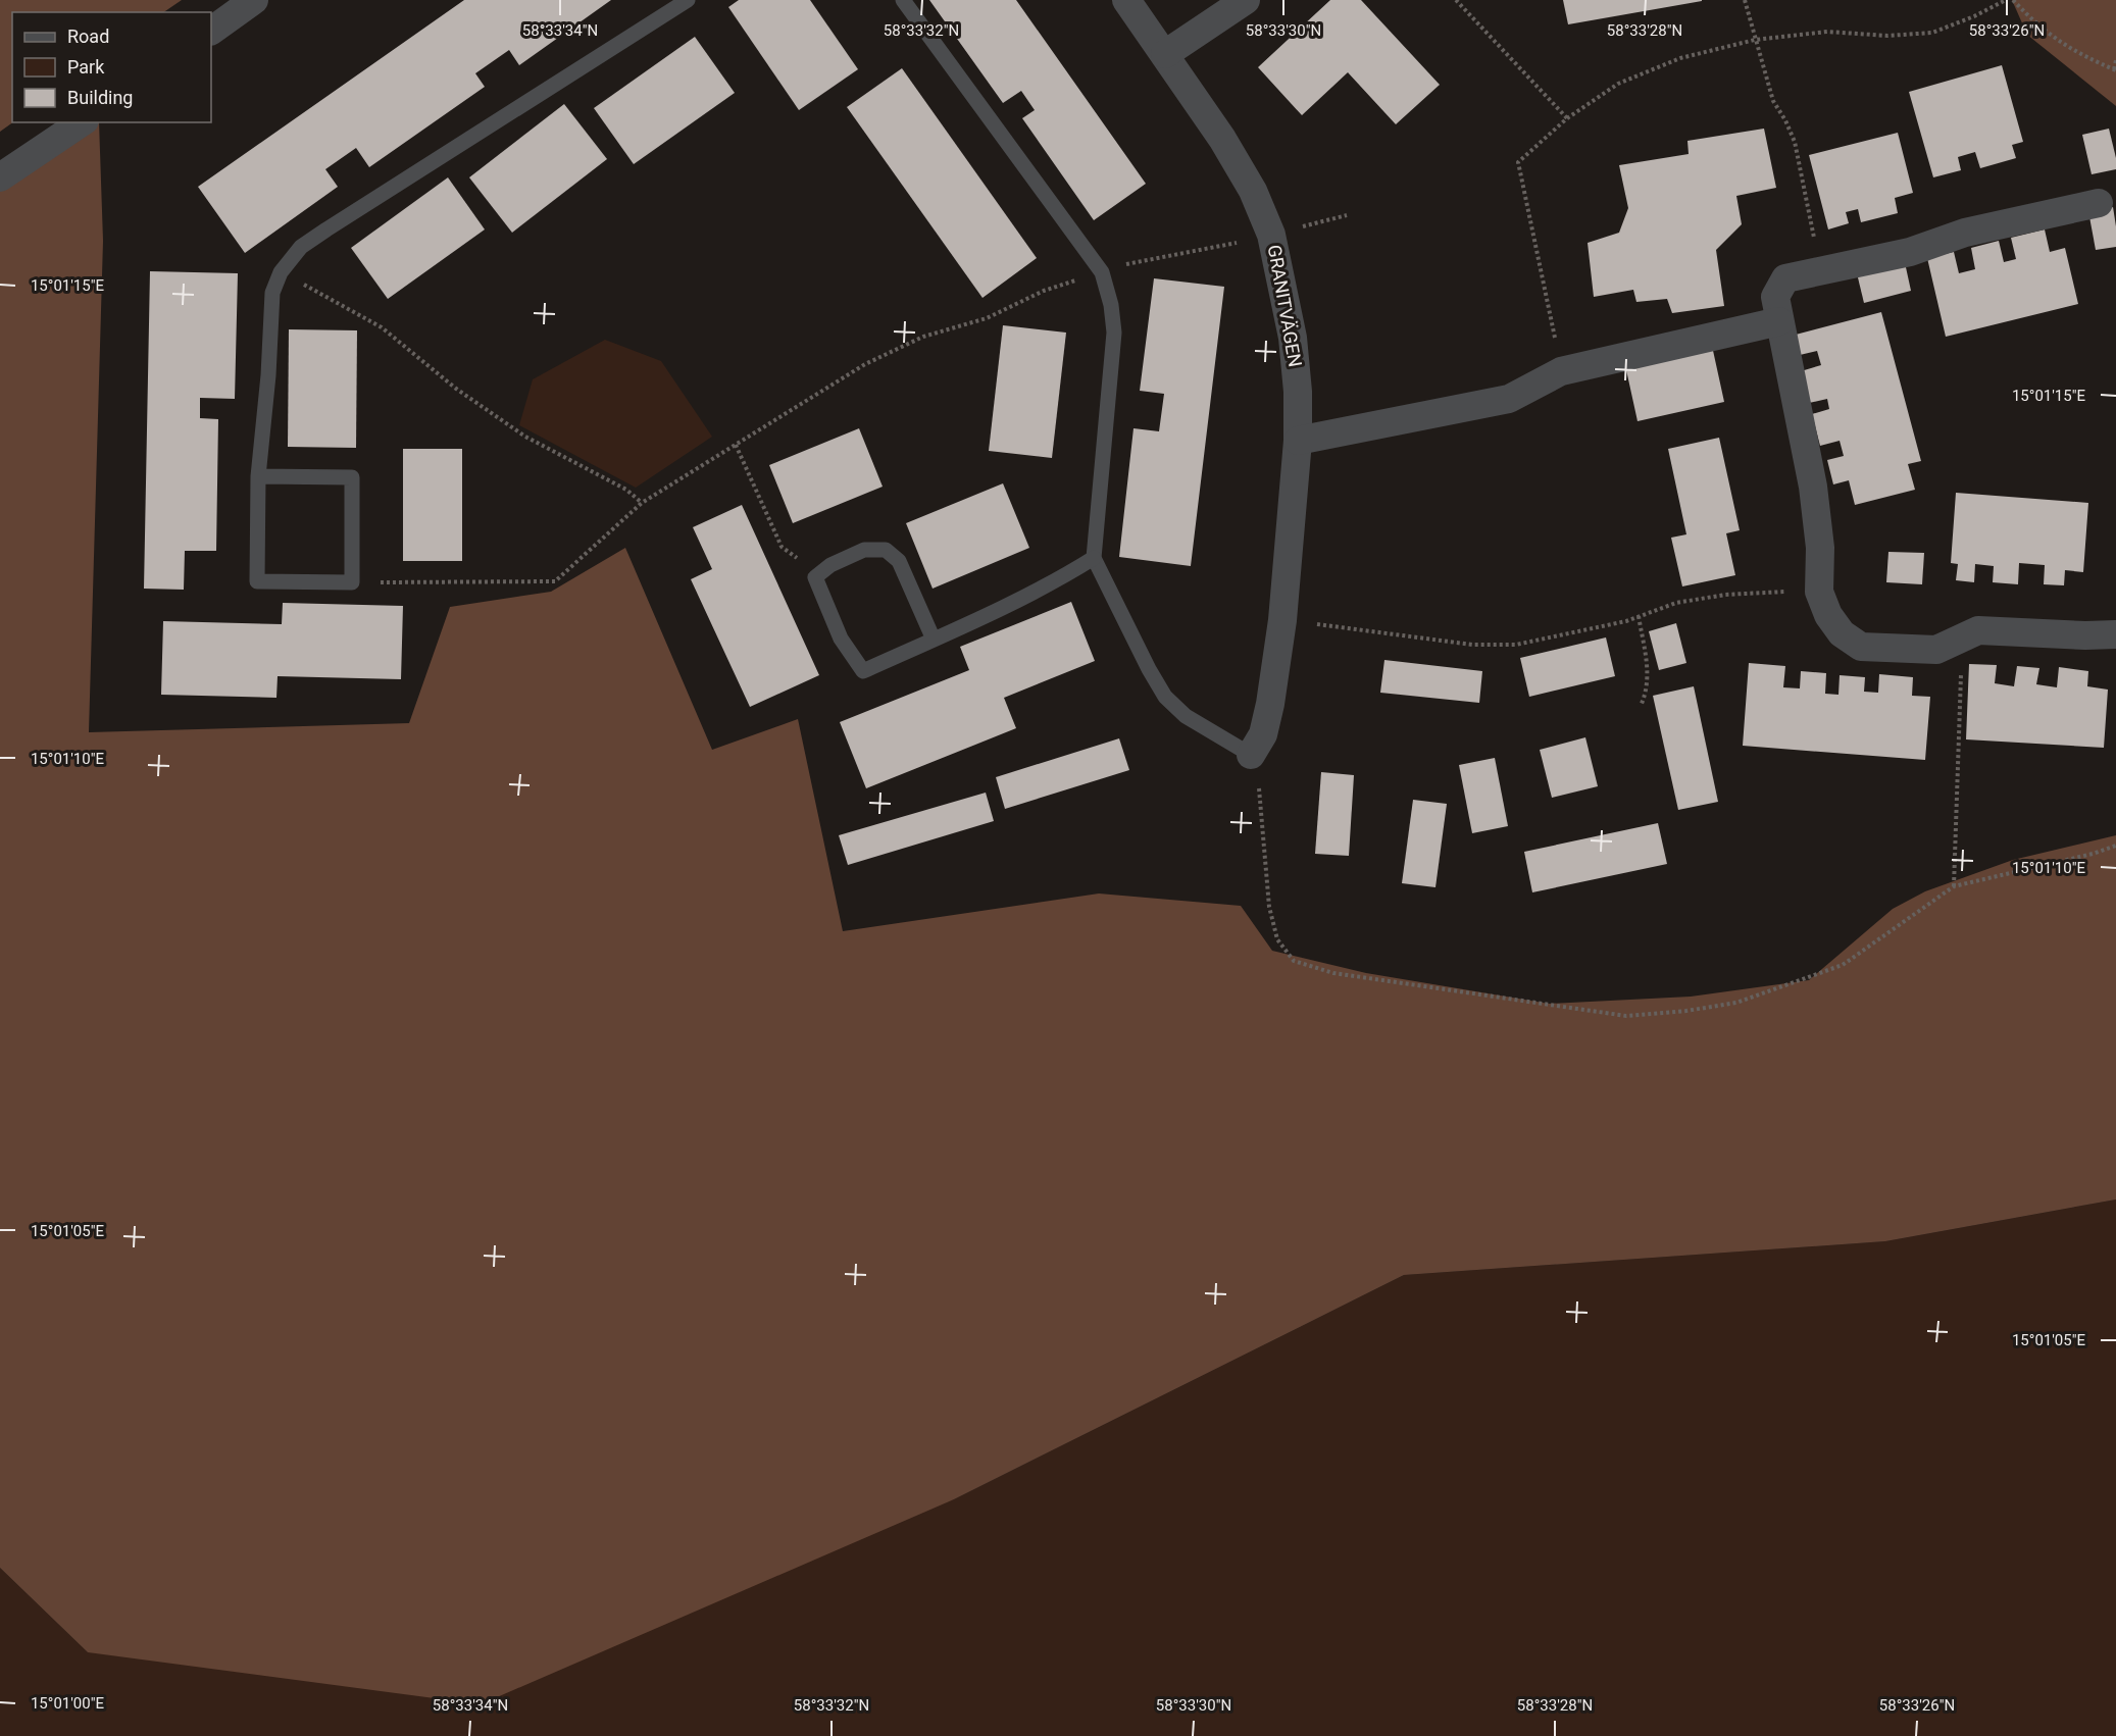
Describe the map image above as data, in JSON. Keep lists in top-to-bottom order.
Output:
{
  "streets": {
    "street": ["GRANITVÄGEN"]
  },
  "legend": ["Road", "Park", "Building"],
  "coordinates": [
    "58°33'34\"N",
    "58°33'32\"N",
    "58°33'30\"N",
    "58°33'28\"N",
    "58°33'26\"N",
    "15°01'15\"E",
    "15°01'10\"E",
    "15°01'05\"E",
    "15°01'00\"E"
  ]
}
